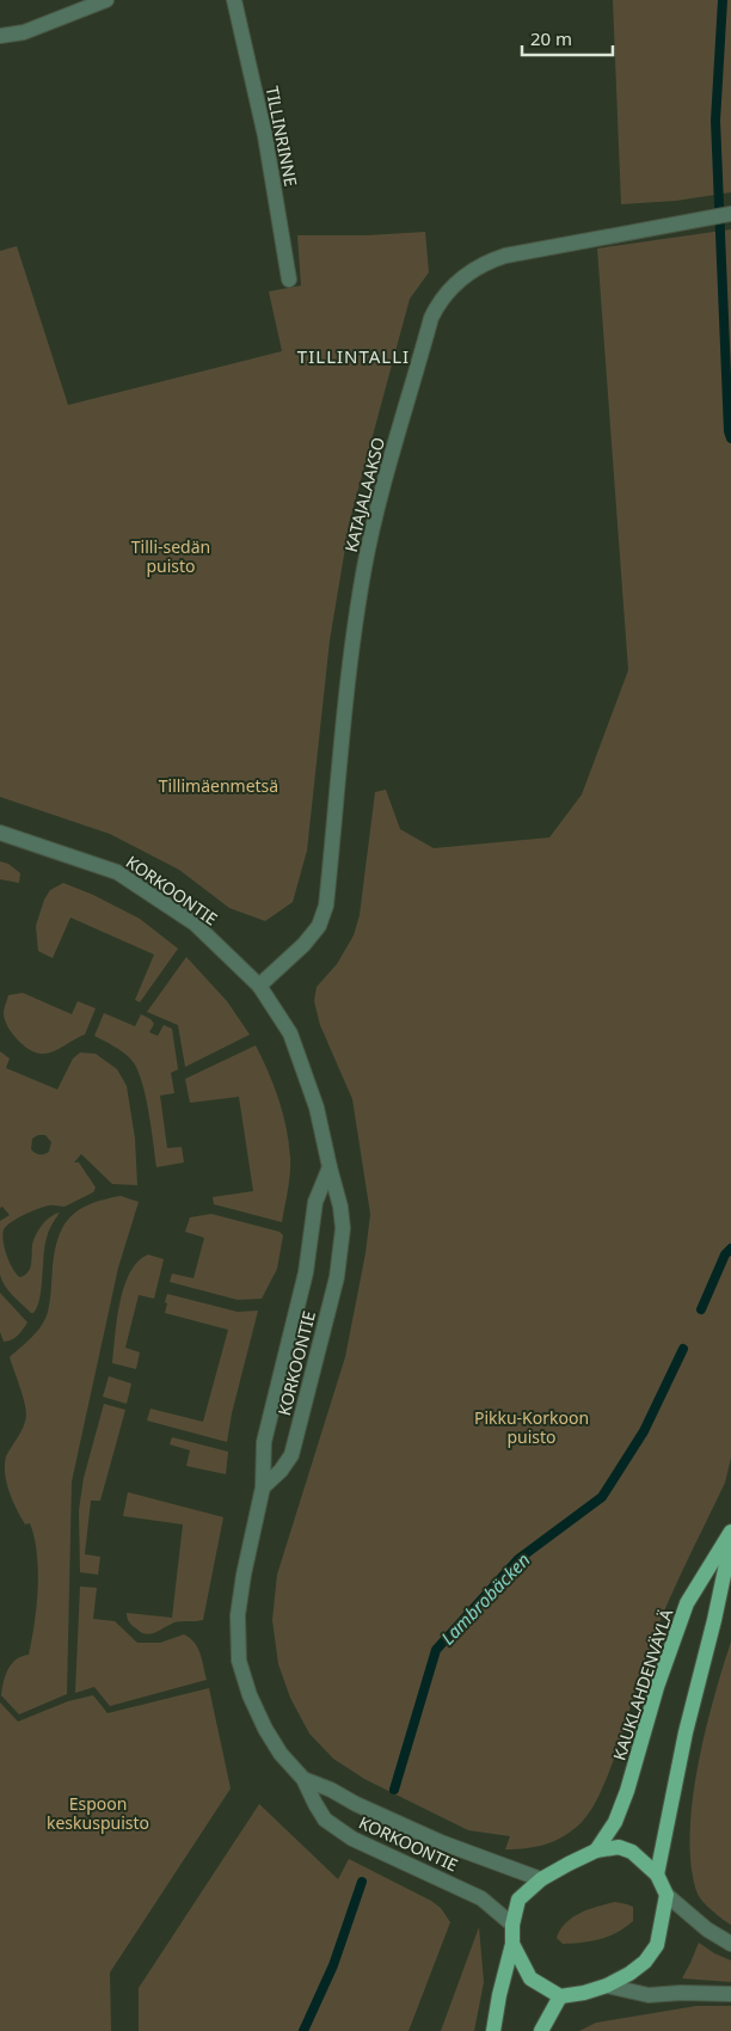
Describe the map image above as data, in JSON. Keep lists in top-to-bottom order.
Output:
{
  "streets": {
    "main road": ["KAUKLAHDENVÄYLÄ"],
    "street": ["TILLINRINNE", "KATAJALAAKSO", "KORKOONTIE"]
  },
  "crossings": [
    ["KATAJALAAKSO", "KORKOONTIE"],
    ["KORKOONTIE", "KAUKLAHDENVÄYLÄ"]
  ],
  "districts": ["TILLINTALLI"],
  "water": ["Lambrobäcken"],
  "parks": [
    "Tilli-sedän puisto",
    "Tillimäenmetsä",
    "Pikku-Korkoon puisto",
    "Espoon keskuspuisto"
  ],
  "scale_bar": "20 m"
}
